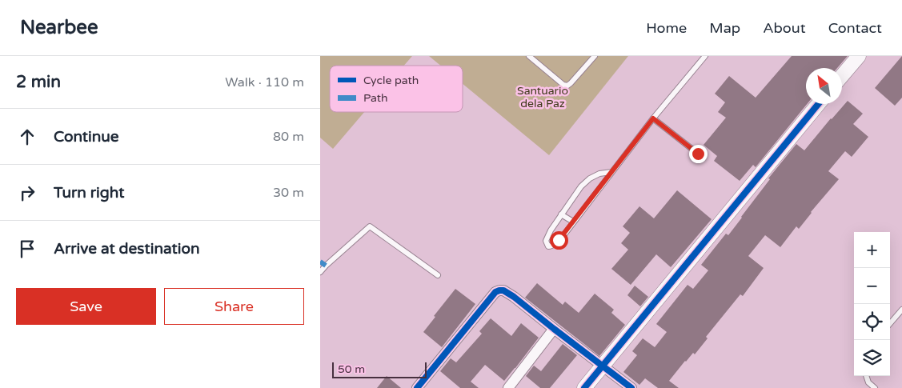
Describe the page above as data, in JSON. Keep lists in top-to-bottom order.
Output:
{
  "parks": ["Santuario dela Paz"],
  "legend": ["Cycle path", "Path"],
  "scale_bar": "50 m",
  "north": "top left",
  "page": {
    "header": "Nearbee",
    "nav": [
      "Home",
      "Map",
      "About",
      "Contact"
    ],
    "heading": ["2 min", "Walk · 110 m"],
    "list": [
      ["Continue", "80 m"],
      ["Turn right", "30 m"],
      "Arrive at destination"
    ],
    "map_buttons": ["+", "−"],
    "buttons": ["Save", "Share"],
    "scale": "50 m"
  }
}
